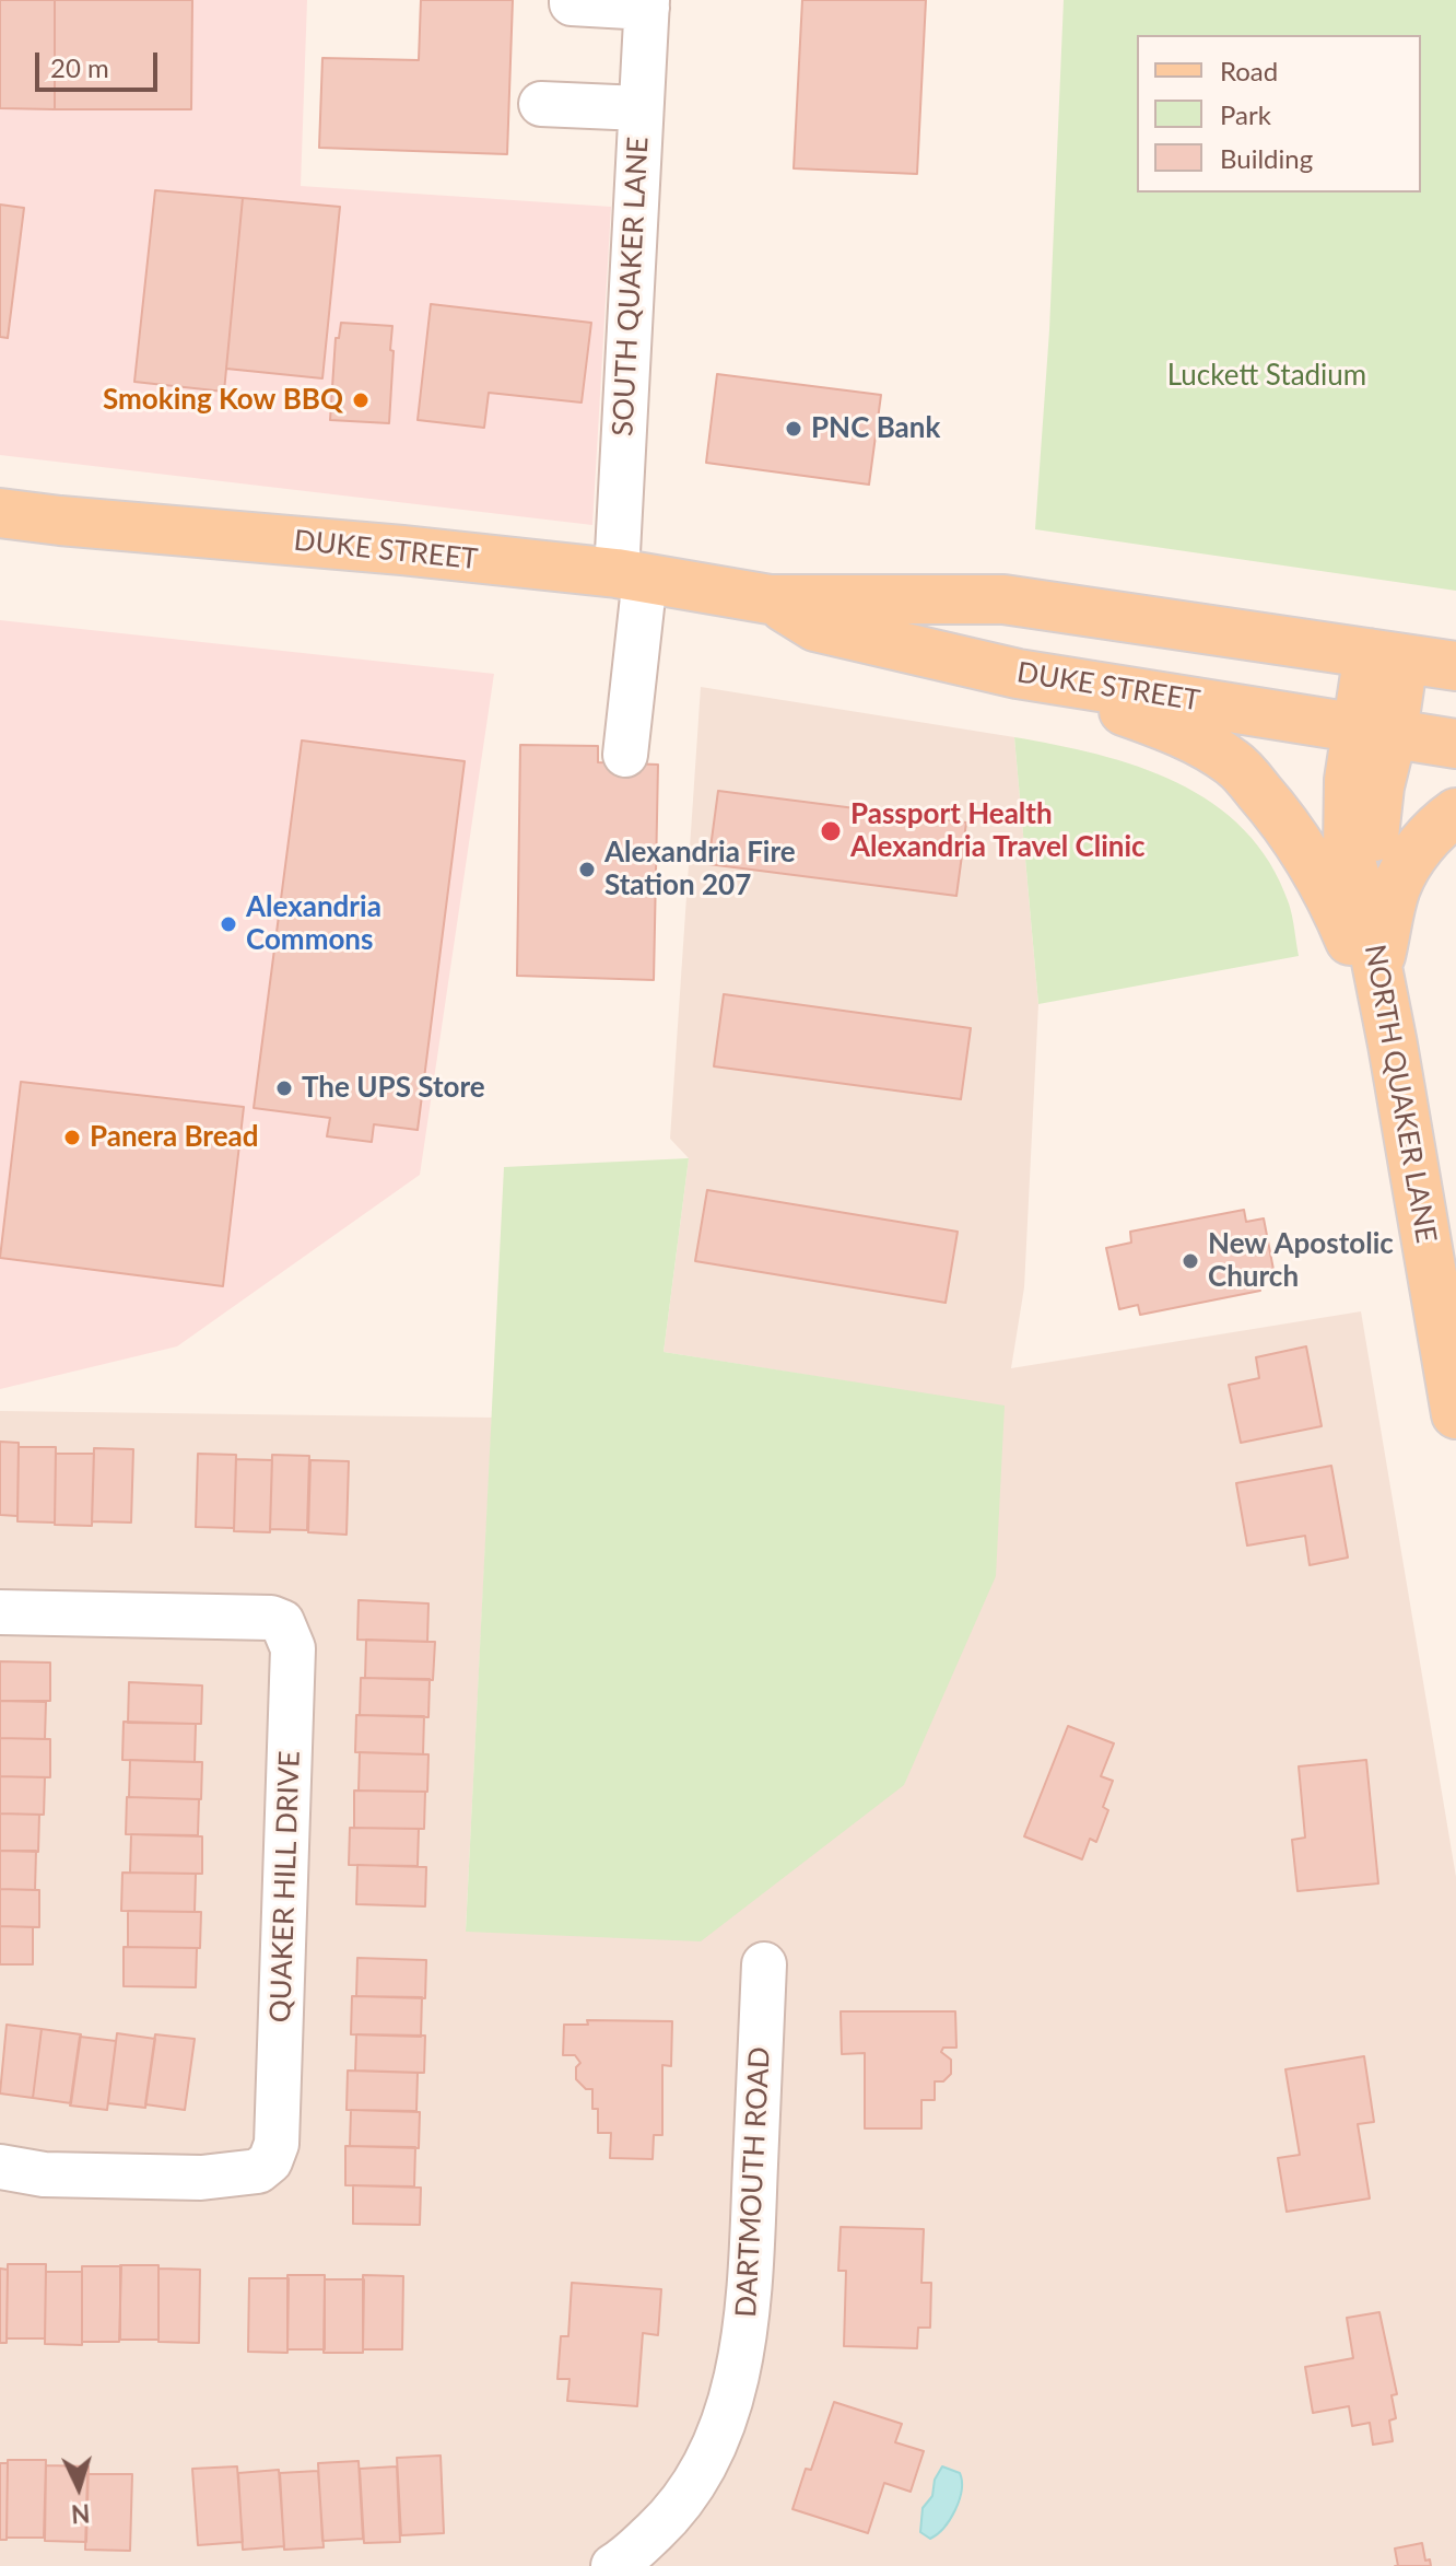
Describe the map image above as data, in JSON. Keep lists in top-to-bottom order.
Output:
{
  "streets": {
    "main road": ["DUKE STREET", "NORTH QUAKER LANE"],
    "street": ["SOUTH QUAKER LANE", "QUAKER HILL DRIVE", "DARTMOUTH ROAD"]
  },
  "crossings": [
    ["SOUTH QUAKER LANE", "DUKE STREET"],
    ["DUKE STREET", "NORTH QUAKER LANE"]
  ],
  "parks": ["Luckett Stadium"],
  "places": [
    "Smoking Kow BBQ",
    "PNC Bank",
    "Passport Health Alexandria Travel Clinic",
    "Alexandria Fire Station 207",
    "Alexandria Commons",
    "The UPS Store",
    "Panera Bread",
    "New Apostolic Church"
  ],
  "legend": ["Road", "Park", "Building"],
  "scale_bar": "20 m",
  "north": "bottom"
}
